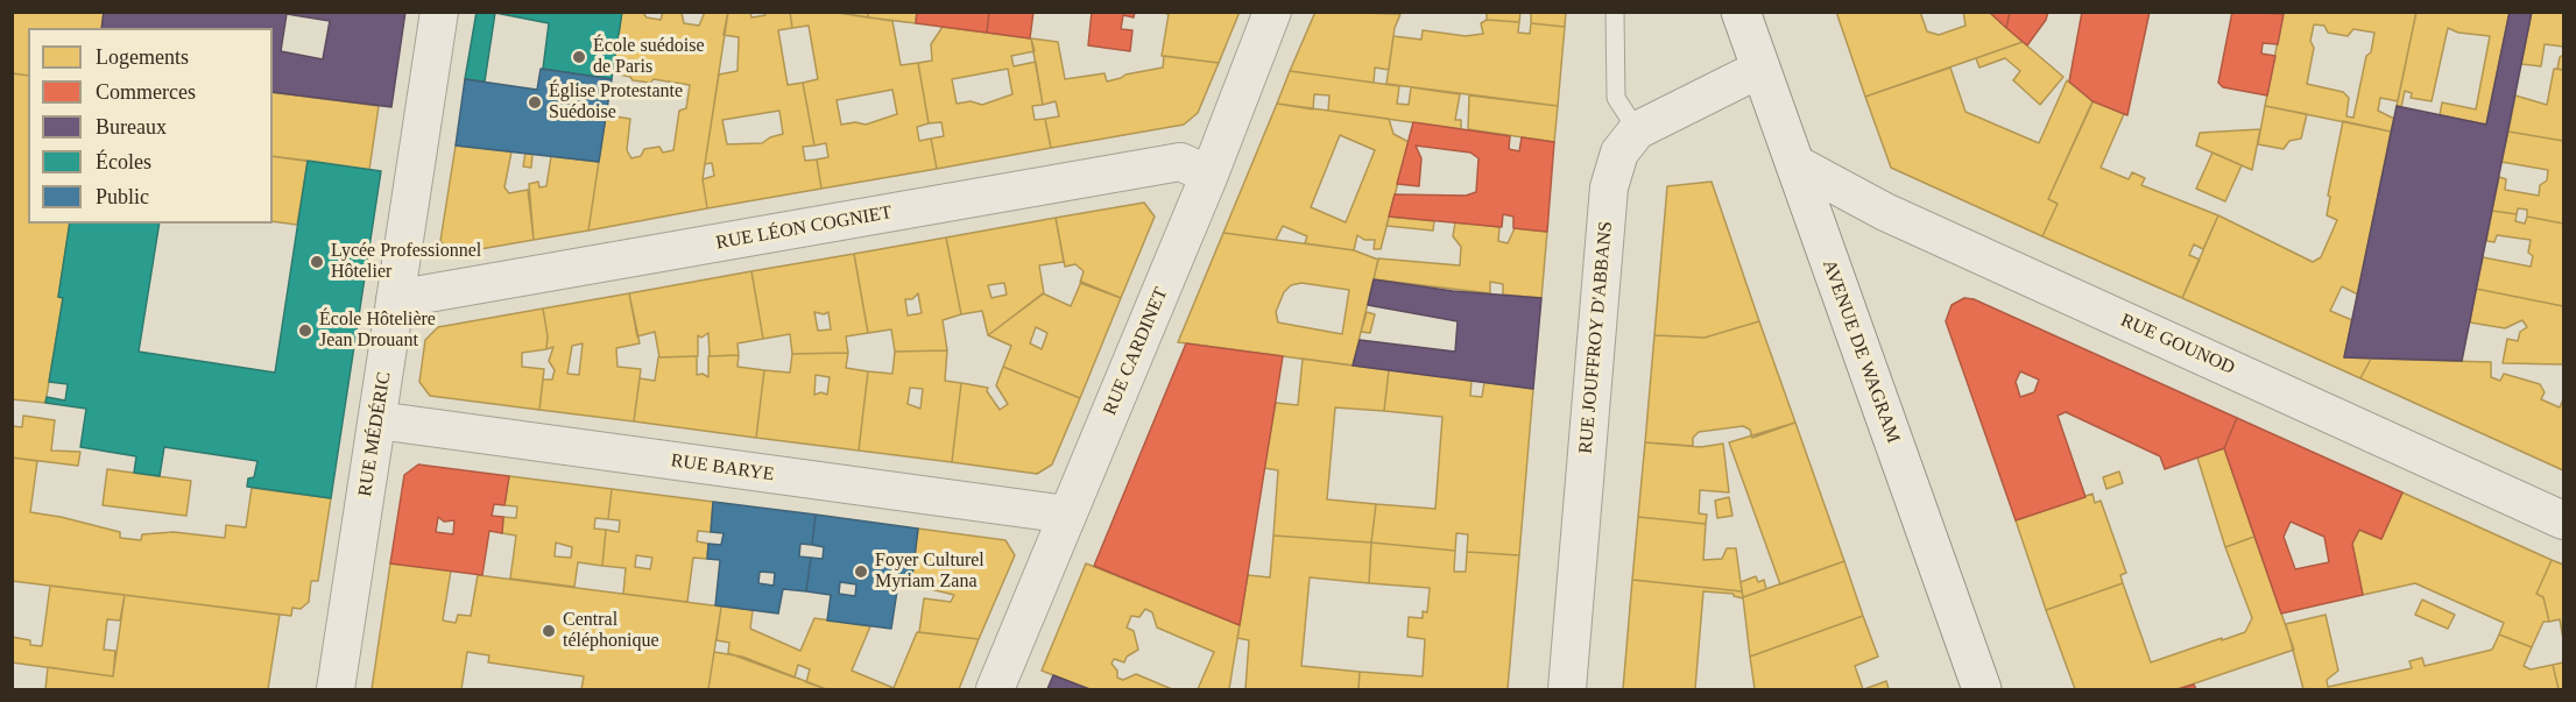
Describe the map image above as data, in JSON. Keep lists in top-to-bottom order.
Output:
{
  "streets": {
    "main road": ["AVENUE DE WAGRAM"],
    "street": [
      "RUE LÉON COGNIET",
      "RUE JOUFFROY D'ABBANS",
      "RUE GOUNOD",
      "RUE CARDINET",
      "RUE MÉDÉRIC",
      "RUE BARYE"
    ]
  },
  "crossings": [
    ["RUE LÉON COGNIET", "RUE CARDINET"],
    ["RUE LÉON COGNIET", "RUE MÉDÉRIC"],
    ["RUE JOUFFROY D'ABBANS", "AVENUE DE WAGRAM"],
    ["RUE GOUNOD", "AVENUE DE WAGRAM"],
    ["RUE CARDINET", "RUE BARYE"],
    ["RUE MÉDÉRIC", "RUE BARYE"]
  ],
  "places": [
    "École suédoise de Paris",
    "Église Protestante Suédoise",
    "Lycée Professionnel Hôtelier",
    "École Hôtelière Jean Drouant",
    "Foyer Culturel Myriam Zana",
    "Central téléphonique"
  ],
  "legend": [
    "Logements",
    "Commerces",
    "Bureaux",
    "Écoles",
    "Public"
  ]
}
